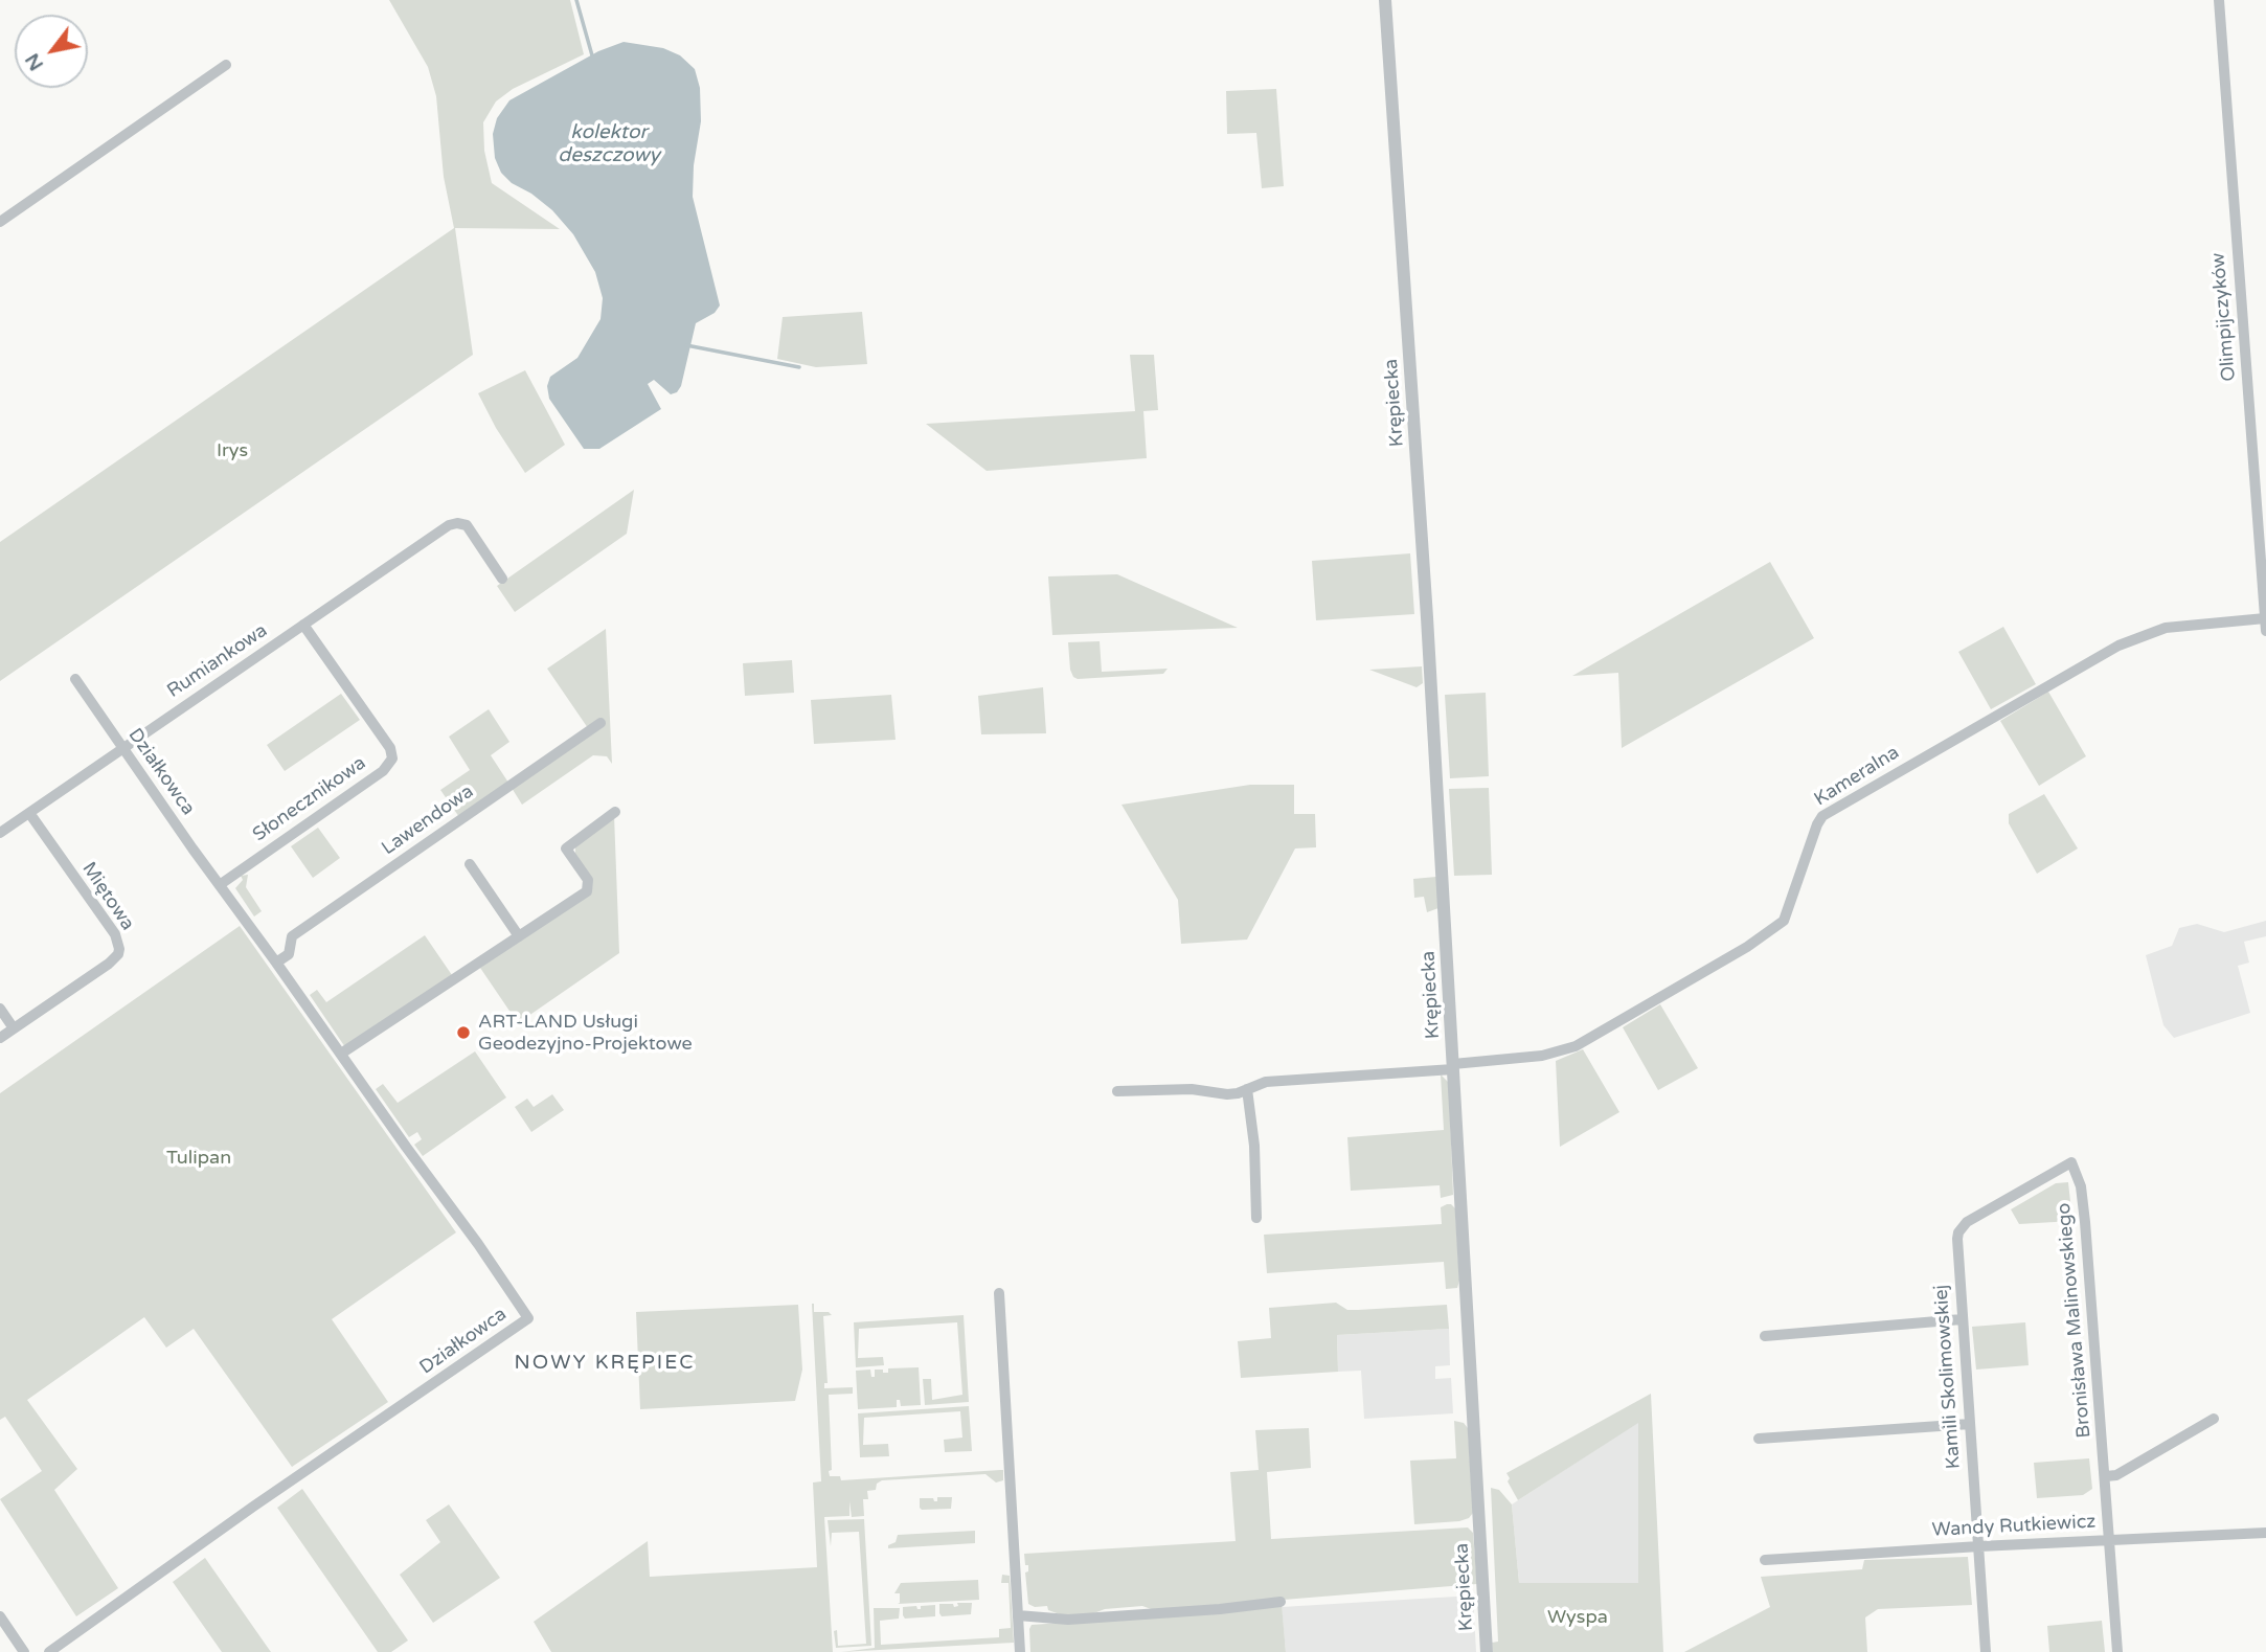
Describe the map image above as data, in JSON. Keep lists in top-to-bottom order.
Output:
{
  "streets": {
    "street": [
      "Olimpijczyków",
      "Krępiecka",
      "Rumiankowa",
      "Działkowca",
      "Kameralna",
      "Słonecznikowa",
      "Lawendowa",
      "Miętowa",
      "Bronisława Malinowskiego",
      "Kamili Skolimowskiej",
      "Wandy Rutkiewicz"
    ]
  },
  "crossings": [
    ["Olimpijczyków", "Kameralna"],
    ["Krępiecka", "Kameralna"],
    ["Rumiankowa", "Działkowca"],
    ["Rumiankowa", "Słonecznikowa"],
    ["Rumiankowa", "Miętowa"],
    ["Działkowca", "Słonecznikowa"],
    ["Działkowca", "Lawendowa"],
    ["Bronisława Malinowskiego", "Kamili Skolimowskiej"],
    ["Bronisława Malinowskiego", "Wandy Rutkiewicz"],
    ["Kamili Skolimowskiej", "Wandy Rutkiewicz"]
  ],
  "districts": ["NOWY KRĘPIEC"],
  "water": ["kolektor deszczowy"],
  "parks": ["Irys", "Tulipan", "Wyspa"],
  "places": ["ART-LAND Usługi Geodezyjno-Projektowe"],
  "north": "bottom left"
}
